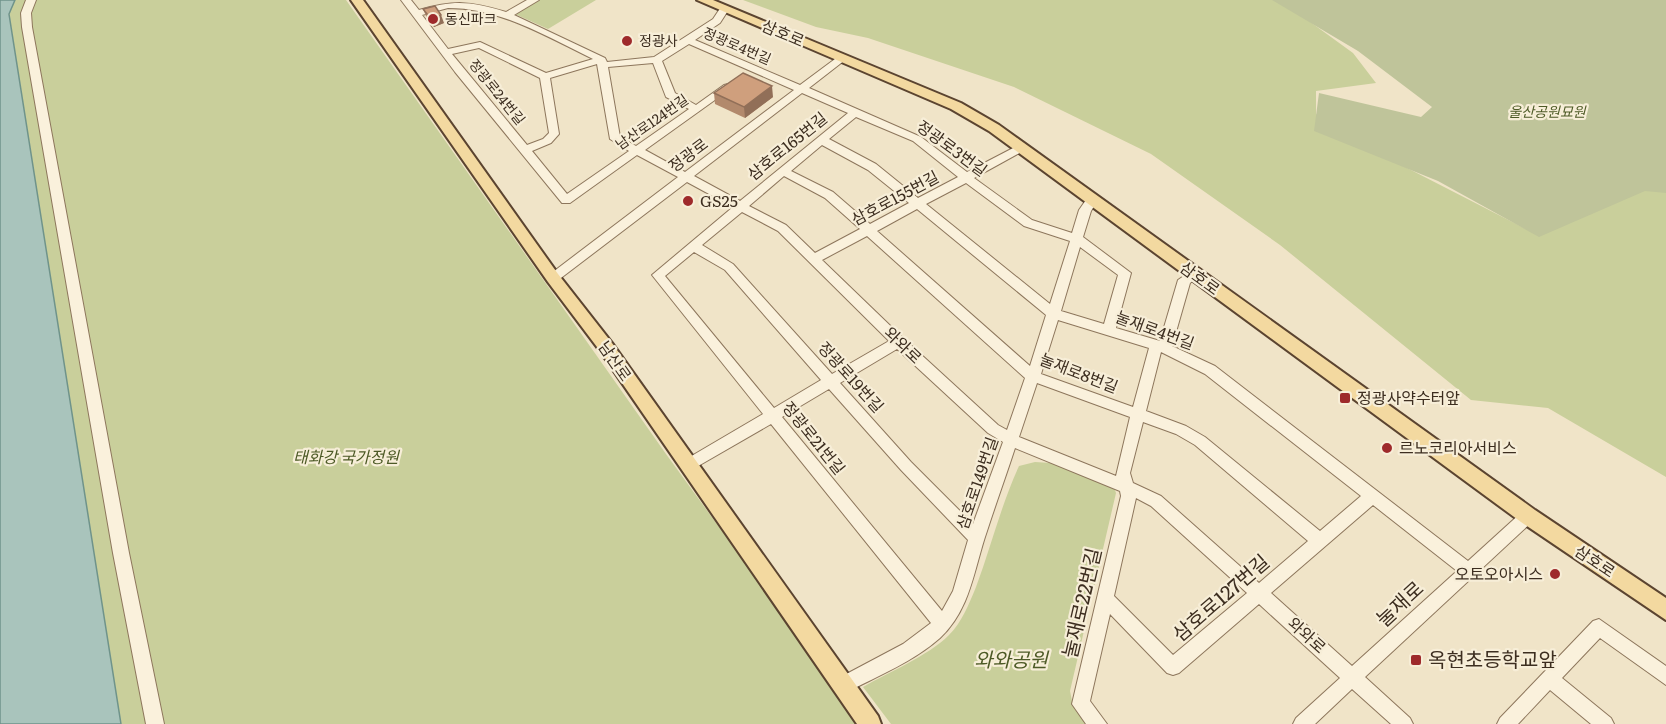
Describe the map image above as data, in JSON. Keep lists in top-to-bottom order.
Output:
{
  "streets": {
    "main road": ["삼호로", "남산로"],
    "street": [
      "정광로4번길",
      "정광로24번길",
      "남산로124번길",
      "삼호로165번길",
      "정광로3번길",
      "정광로",
      "삼호로155번길",
      "눌재로4번길",
      "와와로",
      "눌재로8번길",
      "정광로19번길",
      "정광로21번길",
      "삼호로149번길",
      "삼호로127번길",
      "눌재로22번길",
      "눌재로"
    ]
  },
  "crossings": [
    ["삼호로", "정광로"],
    ["삼호로", "삼호로155번길"],
    ["삼호로", "삼호로149번길"],
    ["삼호로", "눌재로22번길"],
    ["삼호로", "눌재로"],
    ["정광로4번길", "남산로124번길"],
    ["정광로4번길", "정광로3번길"],
    ["정광로4번길", "정광로"],
    ["정광로24번길", "남산로124번길"],
    ["남산로124번길", "와와로"],
    ["삼호로165번길", "정광로3번길"],
    ["삼호로165번길", "눌재로4번길"],
    ["삼호로165번길", "와와로"],
    ["삼호로165번길", "눌재로8번길"],
    ["삼호로165번길", "정광로19번길"],
    ["삼호로165번길", "정광로21번길"],
    ["정광로3번길", "정광로"],
    ["정광로3번길", "삼호로155번길"],
    ["정광로3번길", "삼호로149번길"],
    ["정광로", "와와로"],
    ["정광로", "남산로"],
    ["삼호로155번길", "눌재로4번길"],
    ["삼호로155번길", "와와로"],
    ["삼호로155번길", "눌재로8번길"],
    ["눌재로4번길", "삼호로149번길"],
    ["눌재로4번길", "삼호로127번길"],
    ["눌재로4번길", "눌재로22번길"],
    ["눌재로4번길", "눌재로"],
    ["와와로", "삼호로149번길"],
    ["와와로", "삼호로127번길"],
    ["와와로", "눌재로22번길"],
    ["와와로", "눌재로"],
    ["남산로", "삼호로149번길"],
    ["눌재로8번길", "삼호로149번길"],
    ["눌재로8번길", "삼호로127번길"],
    ["눌재로8번길", "눌재로22번길"],
    ["정광로19번길", "삼호로149번길"],
    ["정광로21번길", "삼호로149번길"],
    ["삼호로127번길", "눌재로22번길"]
  ],
  "parks": ["울산공원묘원", "태화강 국가정원", "와와공원"],
  "places": {
    "other": [
      "동신파크",
      "정광사",
      "GS25",
      "르노코리아서비스",
      "오토오아시스"
    ],
    "transit": ["정광사약수터앞", "옥현초등학교앞"]
  }
}
